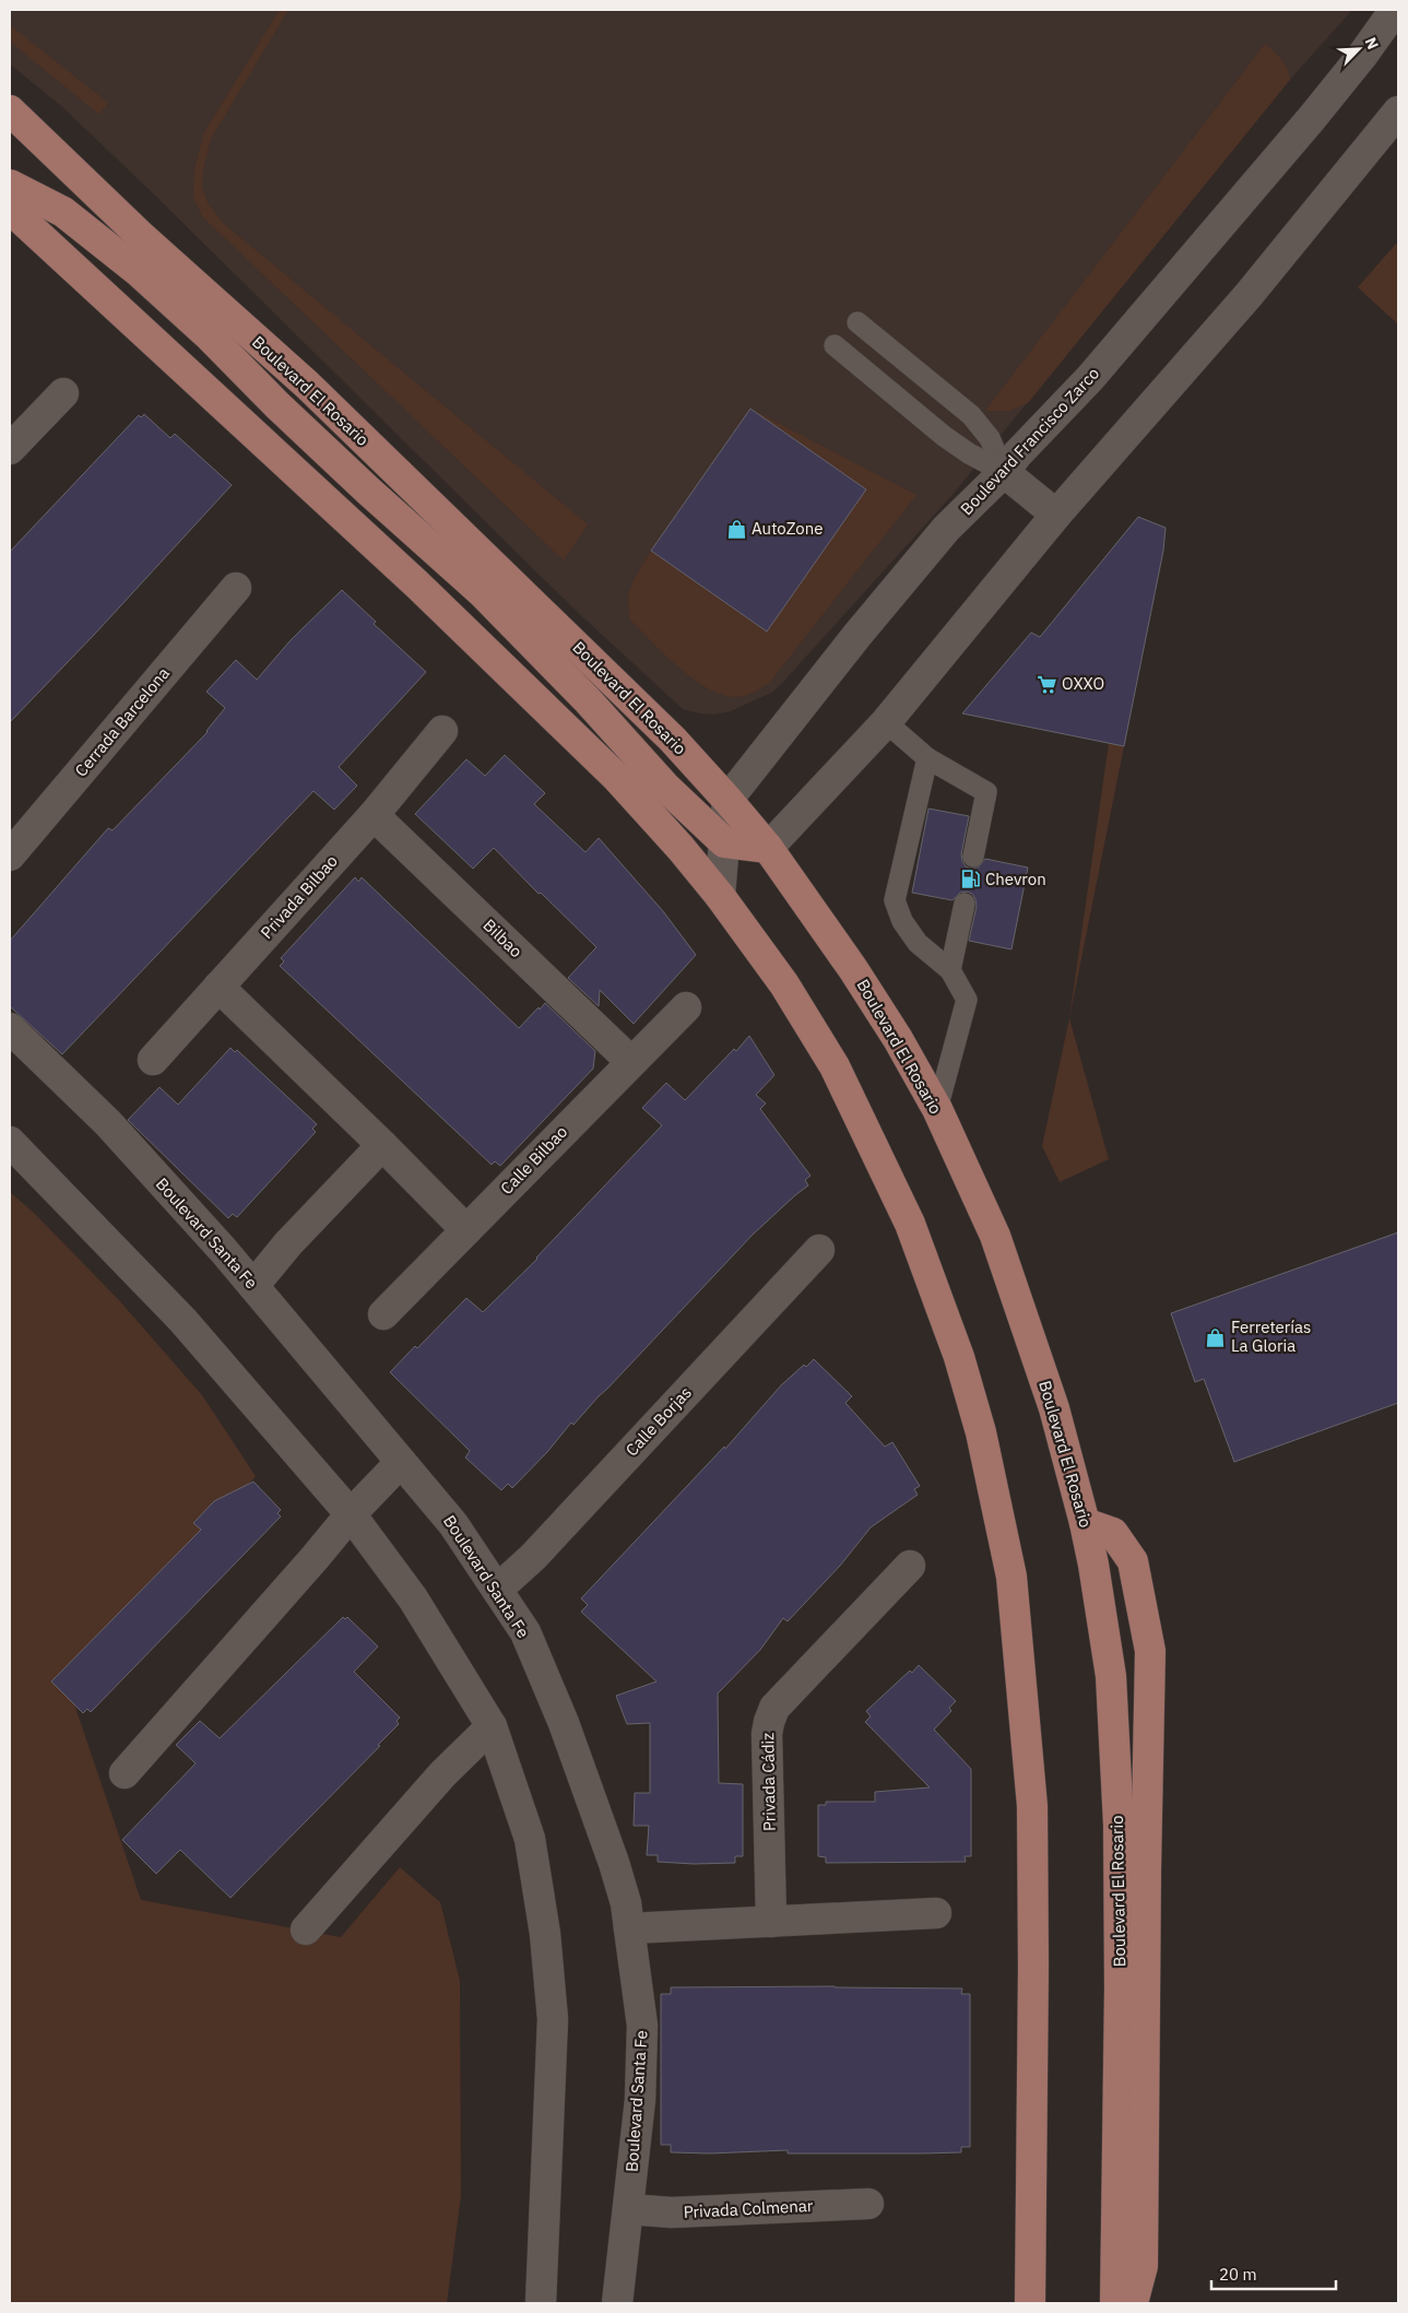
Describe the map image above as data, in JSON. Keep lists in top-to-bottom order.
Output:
{
  "streets": {
    "main road": ["Boulevard El Rosario"],
    "street": [
      "Boulevard Francisco Zarco",
      "Cerrada Barcelona",
      "Privada Bilbao",
      "Bilbao",
      "Calle Bilbao",
      "Boulevard Santa Fe",
      "Calle Borjas",
      "Privada Cádiz",
      "Privada Colmenar"
    ]
  },
  "crossings": [
    ["Boulevard El Rosario", "Boulevard Francisco Zarco"],
    ["Privada Bilbao", "Bilbao"],
    ["Bilbao", "Calle Bilbao"],
    ["Boulevard Santa Fe", "Calle Borjas"],
    ["Boulevard Santa Fe", "Privada Colmenar"]
  ],
  "places": {
    "shop": ["AutoZone", "Ferreterías La Gloria"],
    "supermarket": ["OXXO"],
    "fuel station": ["Chevron"]
  },
  "scale_bar": "20 m",
  "north": "top right"
}
